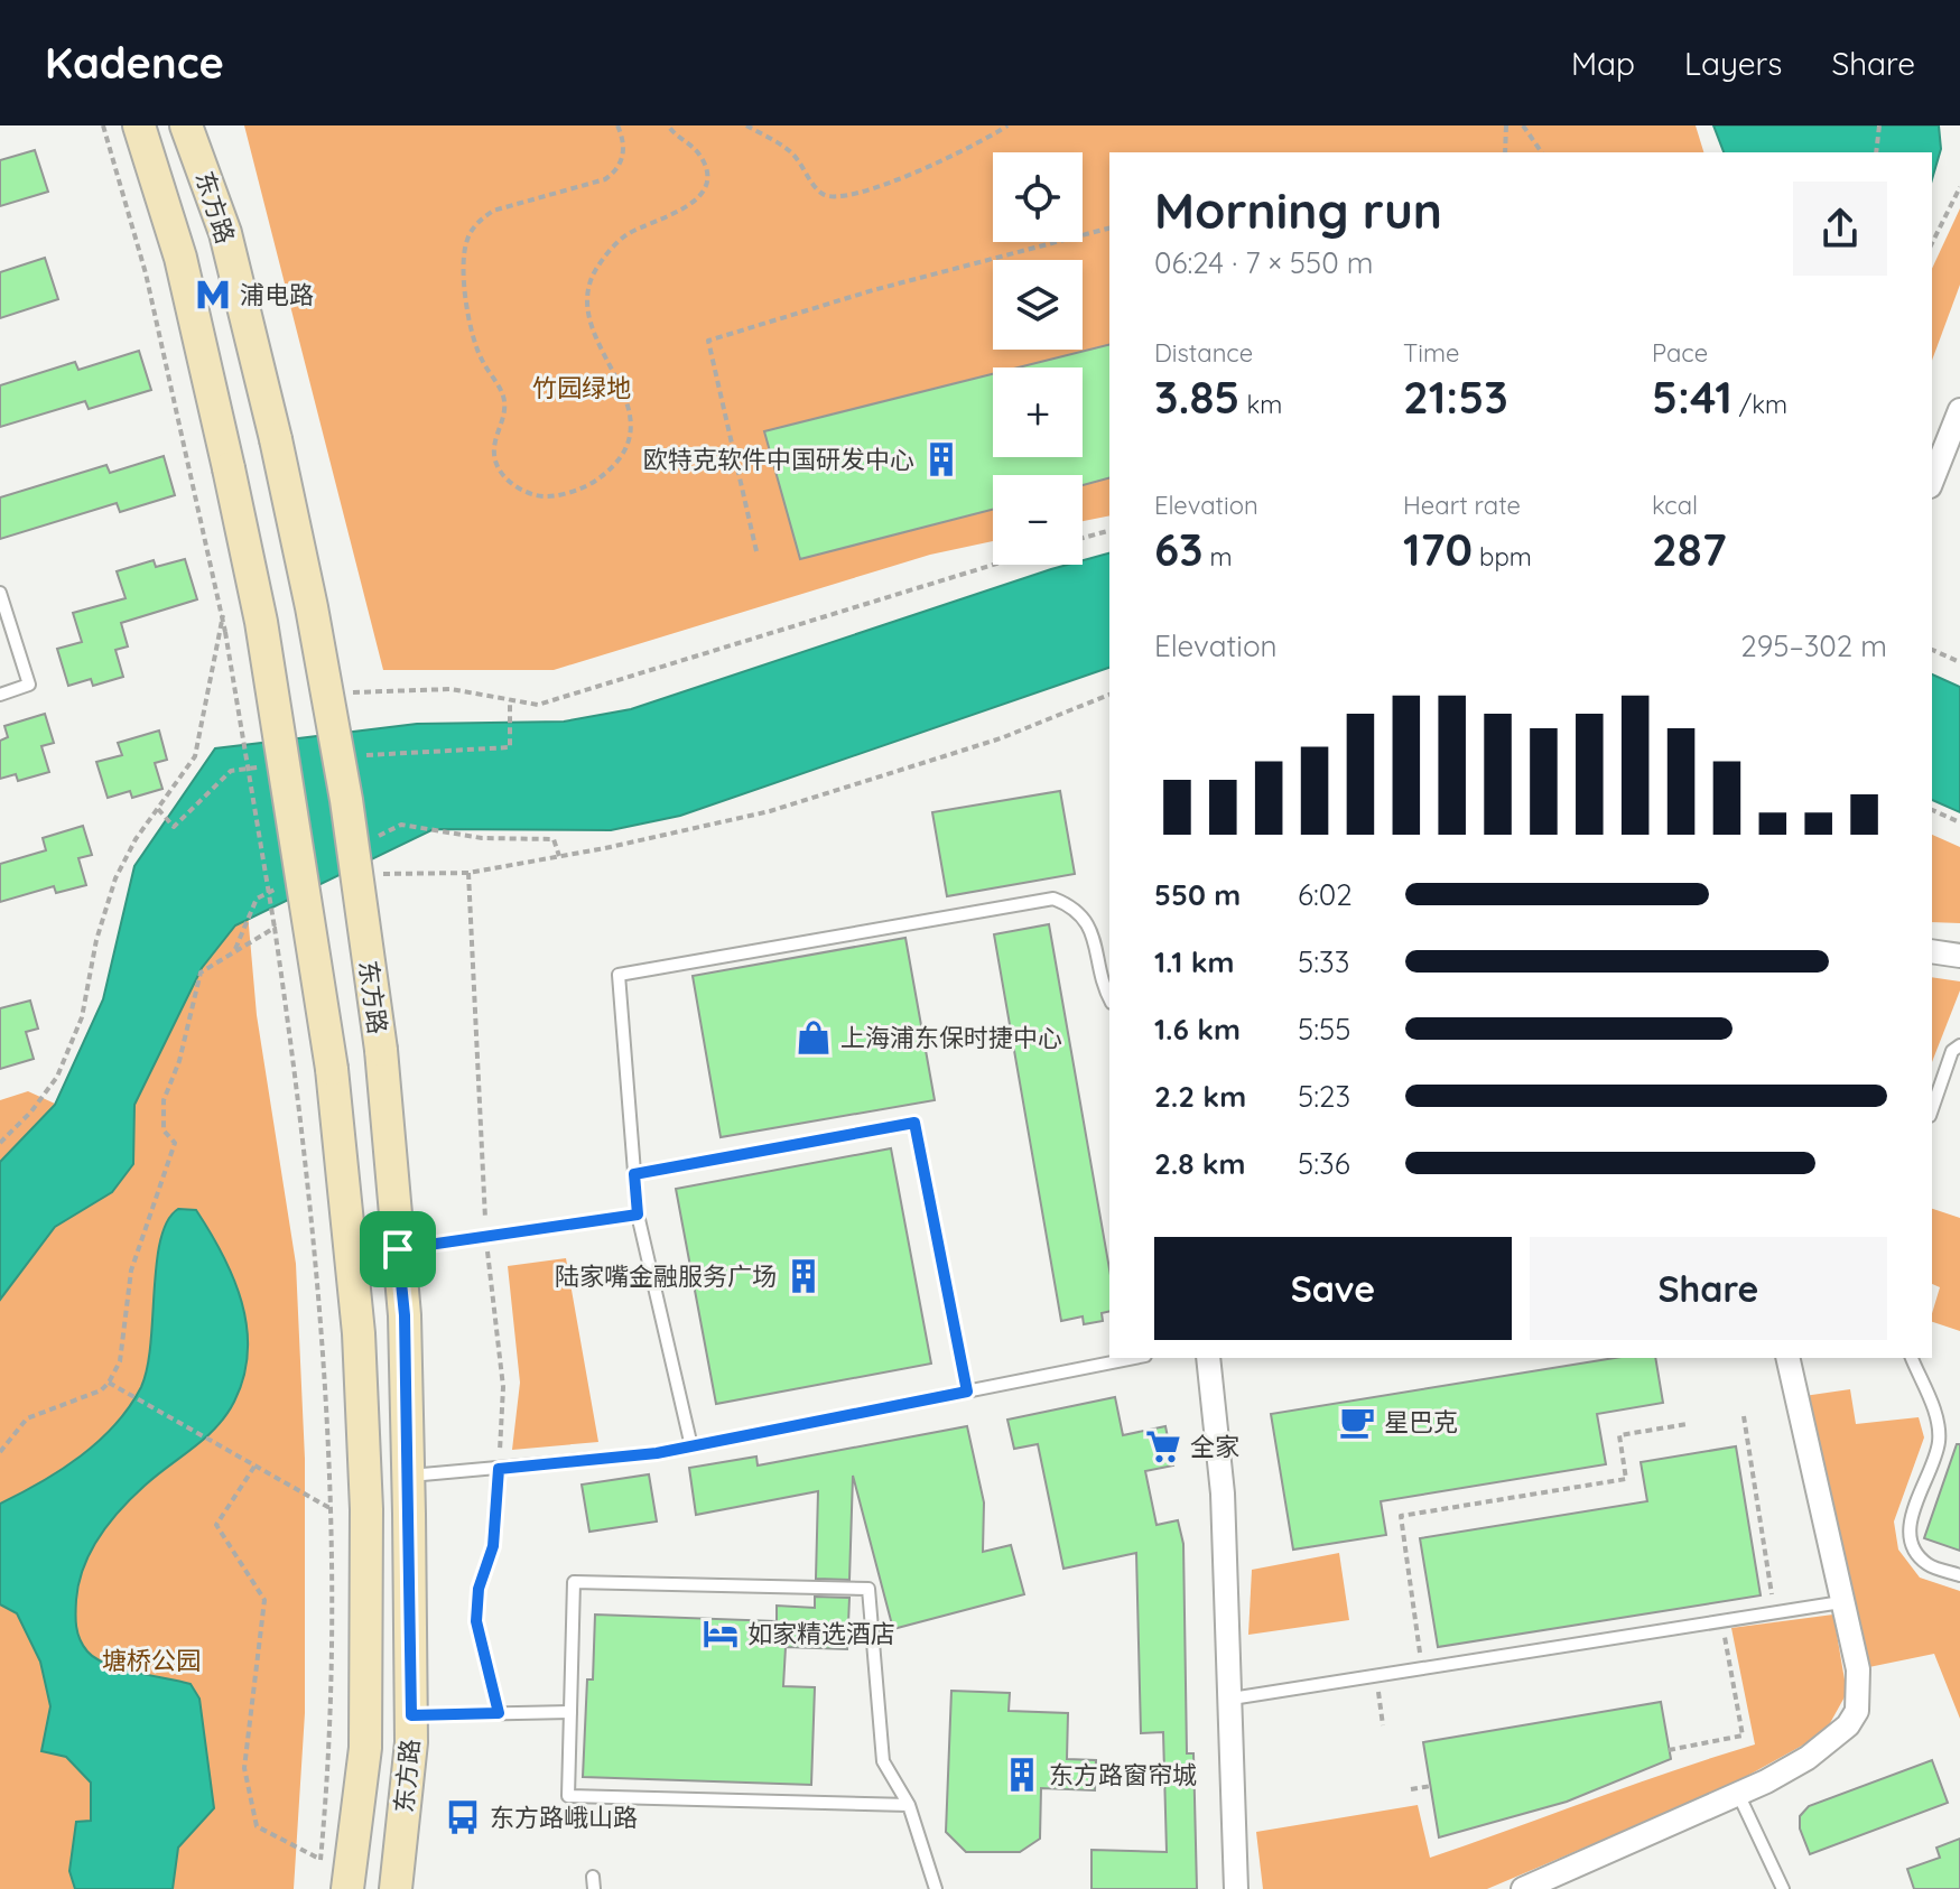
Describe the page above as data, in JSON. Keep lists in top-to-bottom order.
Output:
{
  "streets": {
    "main road": ["东方路"]
  },
  "parks": ["竹园绿地", "塘桥公园"],
  "places": {
    "metro station": ["浦电路"],
    "building": ["欧特克软件中国研发中心", "陆家嘴金融服务广场", "东方路窗帘城"],
    "shop": ["上海浦东保时捷中心"],
    "cafe": ["星巴克"],
    "supermarket": ["全家"],
    "hotel": ["如家精选酒店"],
    "bus stop": ["东方路峨山路"]
  },
  "page": {
    "header": "Kadence",
    "nav": ["Map", "Layers", "Share"],
    "map_buttons": ["+", "−"],
    "heading": ["Morning run", "06:24 · 7 × 550 m"],
    "stats": [
      ["Distance", "3.85 km"],
      ["Time", "21:53"],
      ["Pace", "5:41 /km"],
      ["Elevation", "63 m"],
      ["Heart rate", "170 bpm"],
      ["kcal", "287"]
    ],
    "chart": ["Elevation", "295–302 m"],
    "list": [
      {
        "name": "550 m",
        "note": "6:02"
      },
      {
        "name": "1.1 km",
        "note": "5:33"
      },
      {
        "name": "1.6 km",
        "note": "5:55"
      },
      {
        "name": "2.2 km",
        "note": "5:23"
      },
      {
        "name": "2.8 km",
        "note": "5:36"
      }
    ],
    "buttons": ["Save", "Share"]
  }
}
